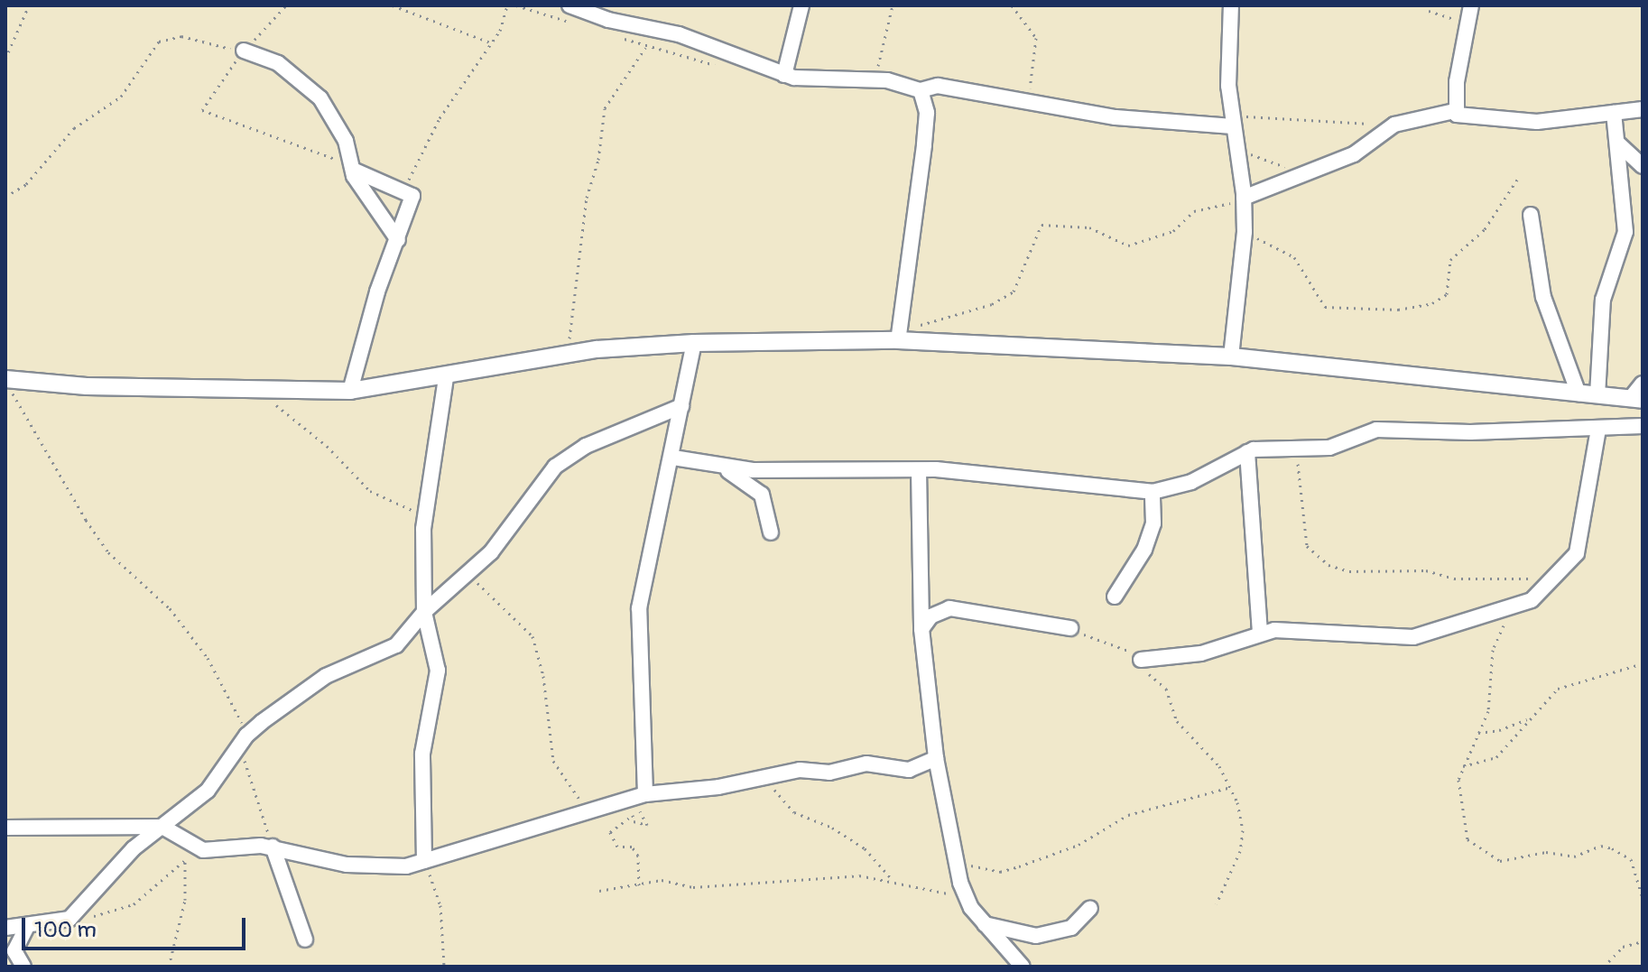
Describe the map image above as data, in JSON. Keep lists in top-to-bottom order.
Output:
{
  "scale_bar": "100 m"
}
